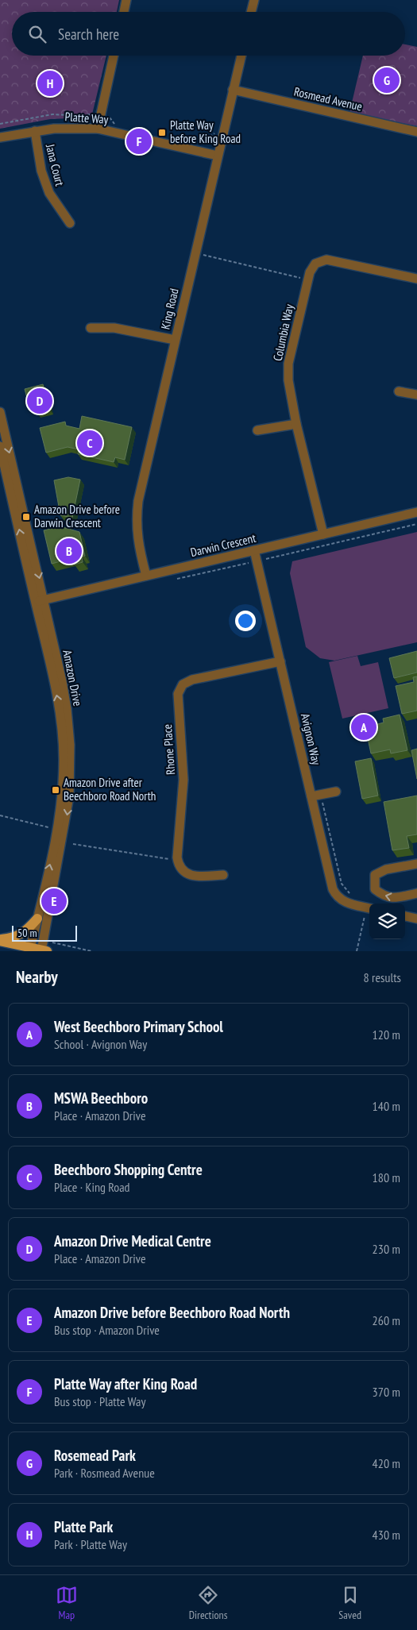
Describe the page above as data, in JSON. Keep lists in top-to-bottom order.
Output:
{
  "streets": {
    "street": [
      "Rosmead Avenue",
      "Platte Way",
      "Jana Court",
      "King Road",
      "Columbia Way",
      "Darwin Crescent",
      "Amazon Drive",
      "Avignon Way",
      "Rhone Place"
    ]
  },
  "crossings": [
    ["Rosmead Avenue", "King Road"],
    ["Platte Way", "Jana Court"],
    ["Platte Way", "King Road"],
    ["King Road", "Darwin Crescent"],
    ["Columbia Way", "Darwin Crescent"],
    ["Darwin Crescent", "Amazon Drive"],
    ["Darwin Crescent", "Avignon Way"],
    ["Avignon Way", "Rhone Place"]
  ],
  "places": {
    "transit": ["Platte Way before King Road", "Amazon Drive before Darwin Crescent", "Amazon Drive after Beechboro Road North"]
  },
  "scale_bar": "50 m",
  "page": {
    "search": "Search here",
    "pins": [
      "G",
      "H",
      "F",
      "D",
      "C",
      "B",
      "A",
      "E"
    ],
    "scale": "50 m",
    "heading": ["Nearby", "8 results"],
    "list": [
      {
        "mark": "A",
        "name": "West Beechboro Primary School",
        "note": "School · Avignon Way",
        "value": "120 m"
      },
      {
        "mark": "B",
        "name": "MSWA Beechboro",
        "note": "Place · Amazon Drive",
        "value": "140 m"
      },
      {
        "mark": "C",
        "name": "Beechboro Shopping Centre",
        "note": "Place · King Road",
        "value": "180 m"
      },
      {
        "mark": "D",
        "name": "Amazon Drive Medical Centre",
        "note": "Place · Amazon Drive",
        "value": "230 m"
      },
      {
        "mark": "E",
        "name": "Amazon Drive before Beechboro Road North",
        "note": "Bus stop · Amazon Drive",
        "value": "260 m"
      },
      {
        "mark": "F",
        "name": "Platte Way after King Road",
        "note": "Bus stop · Platte Way",
        "value": "370 m"
      },
      {
        "mark": "G",
        "name": "Rosemead Park",
        "note": "Park · Rosmead Avenue",
        "value": "420 m"
      },
      {
        "mark": "H",
        "name": "Platte Park",
        "note": "Park · Platte Way",
        "value": "430 m"
      }
    ],
    "nav": ["Map", "Directions", "Saved"]
  }
}
